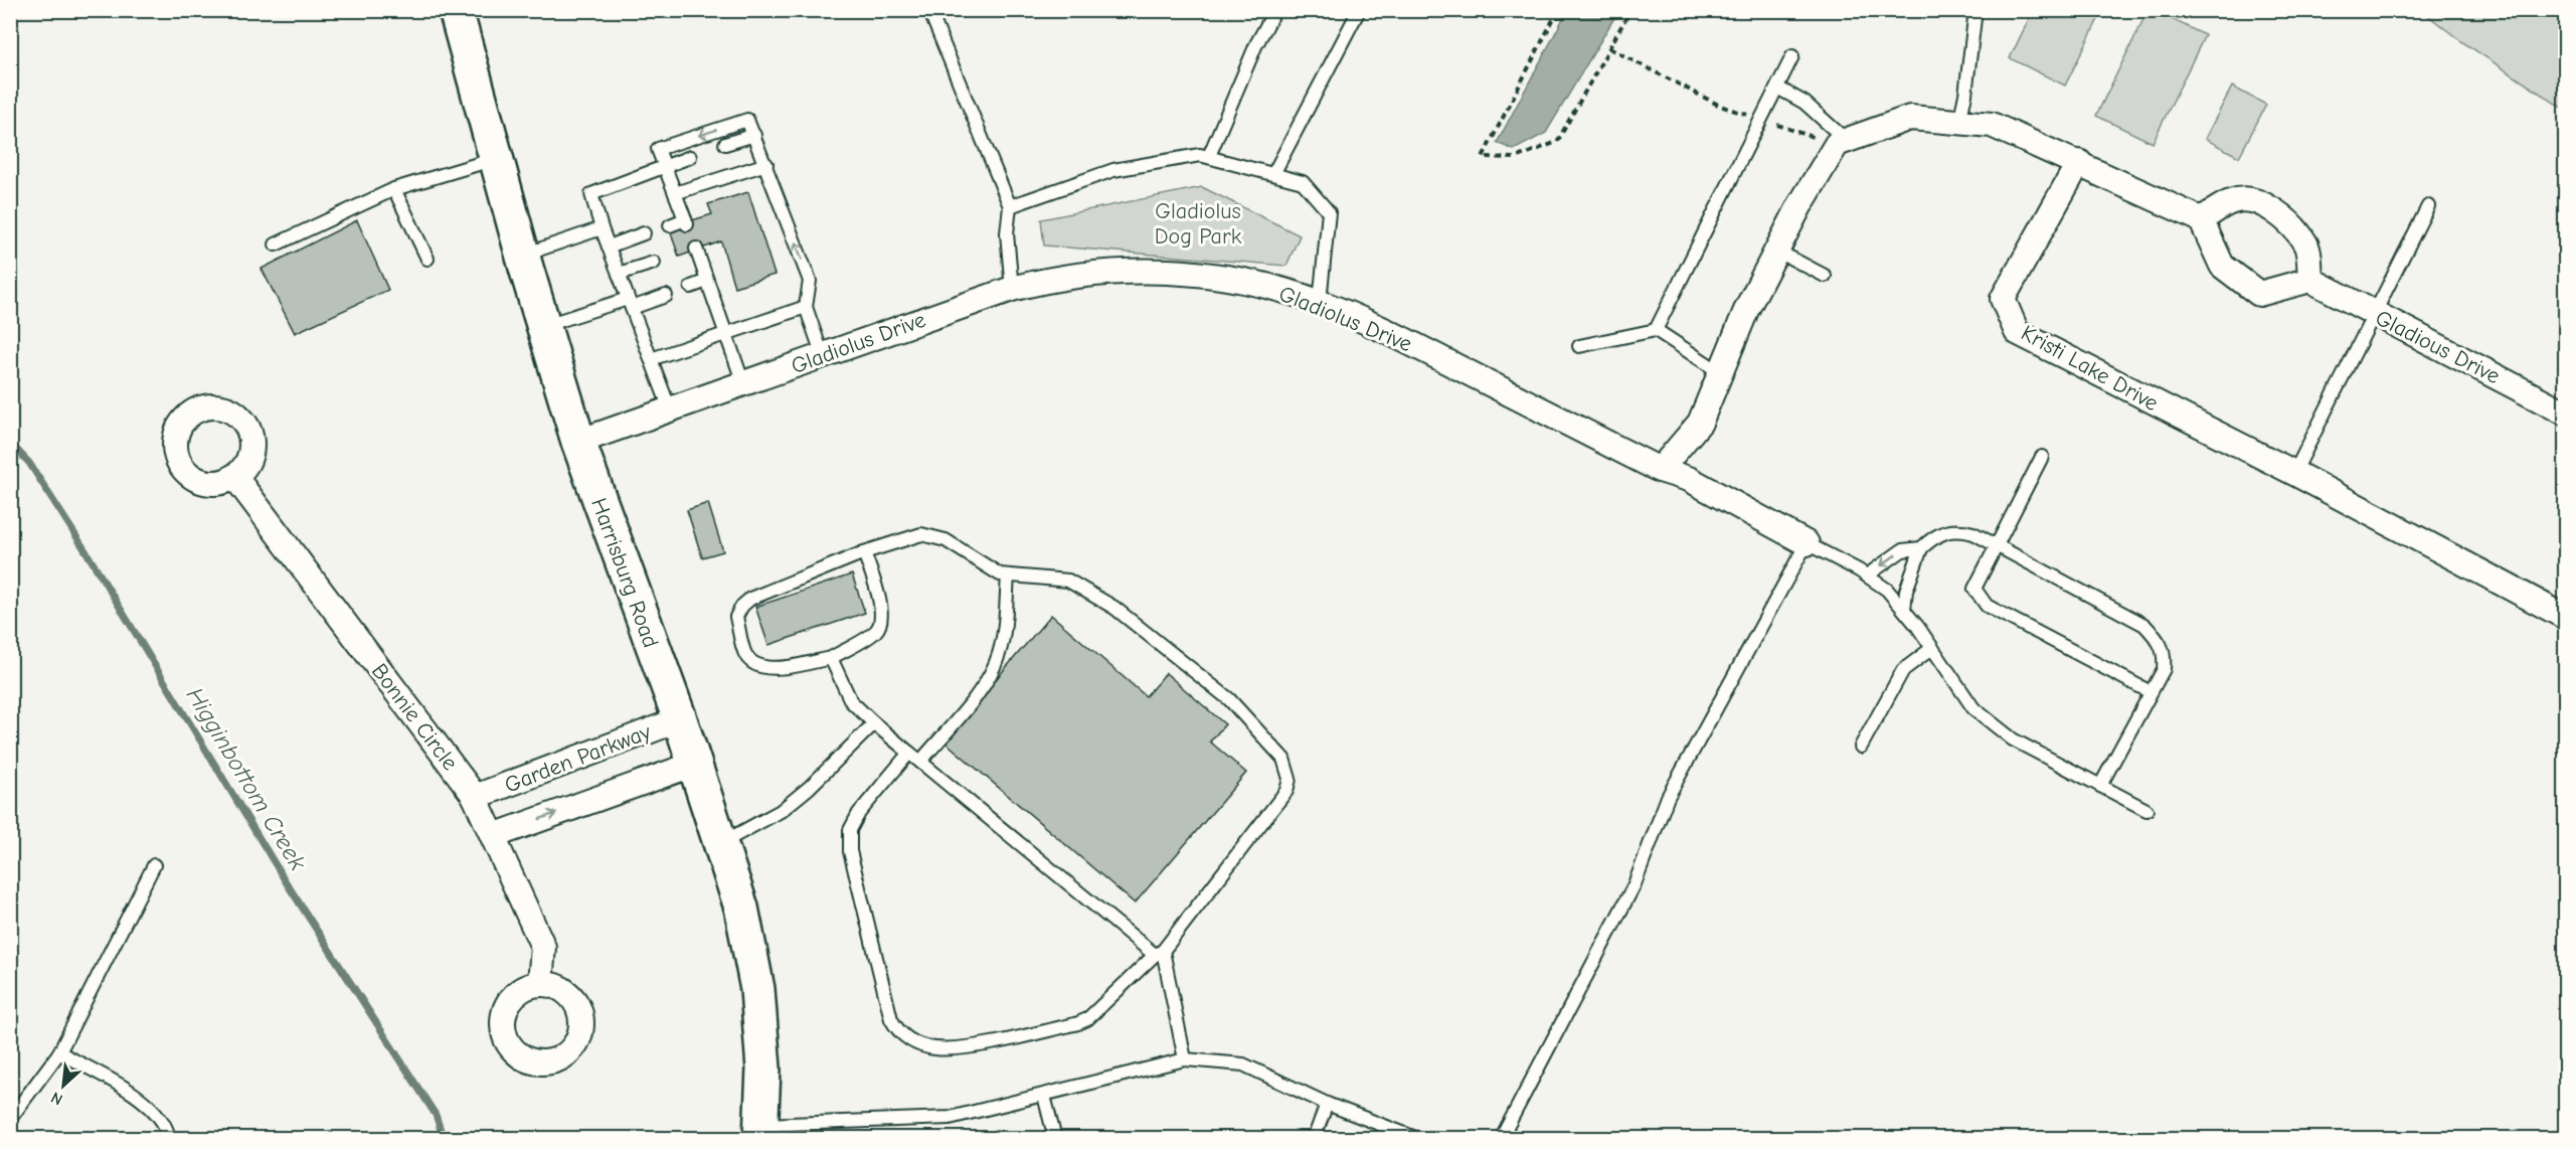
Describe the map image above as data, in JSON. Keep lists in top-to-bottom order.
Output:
{
  "streets": {
    "main road": ["Harrisburg Road"],
    "street": [
      "Gladiolus Drive",
      "Gladious Drive",
      "Kristi Lake Drive",
      "Bonnie Circle",
      "Garden Parkway"
    ]
  },
  "crossings": [
    ["Gladiolus Drive", "Harrisburg Road"],
    ["Harrisburg Road", "Garden Parkway"],
    ["Bonnie Circle", "Garden Parkway"]
  ],
  "water": ["Higginbottom Creek"],
  "parks": ["Gladiolus Dog Park"],
  "north": "bottom left"
}
